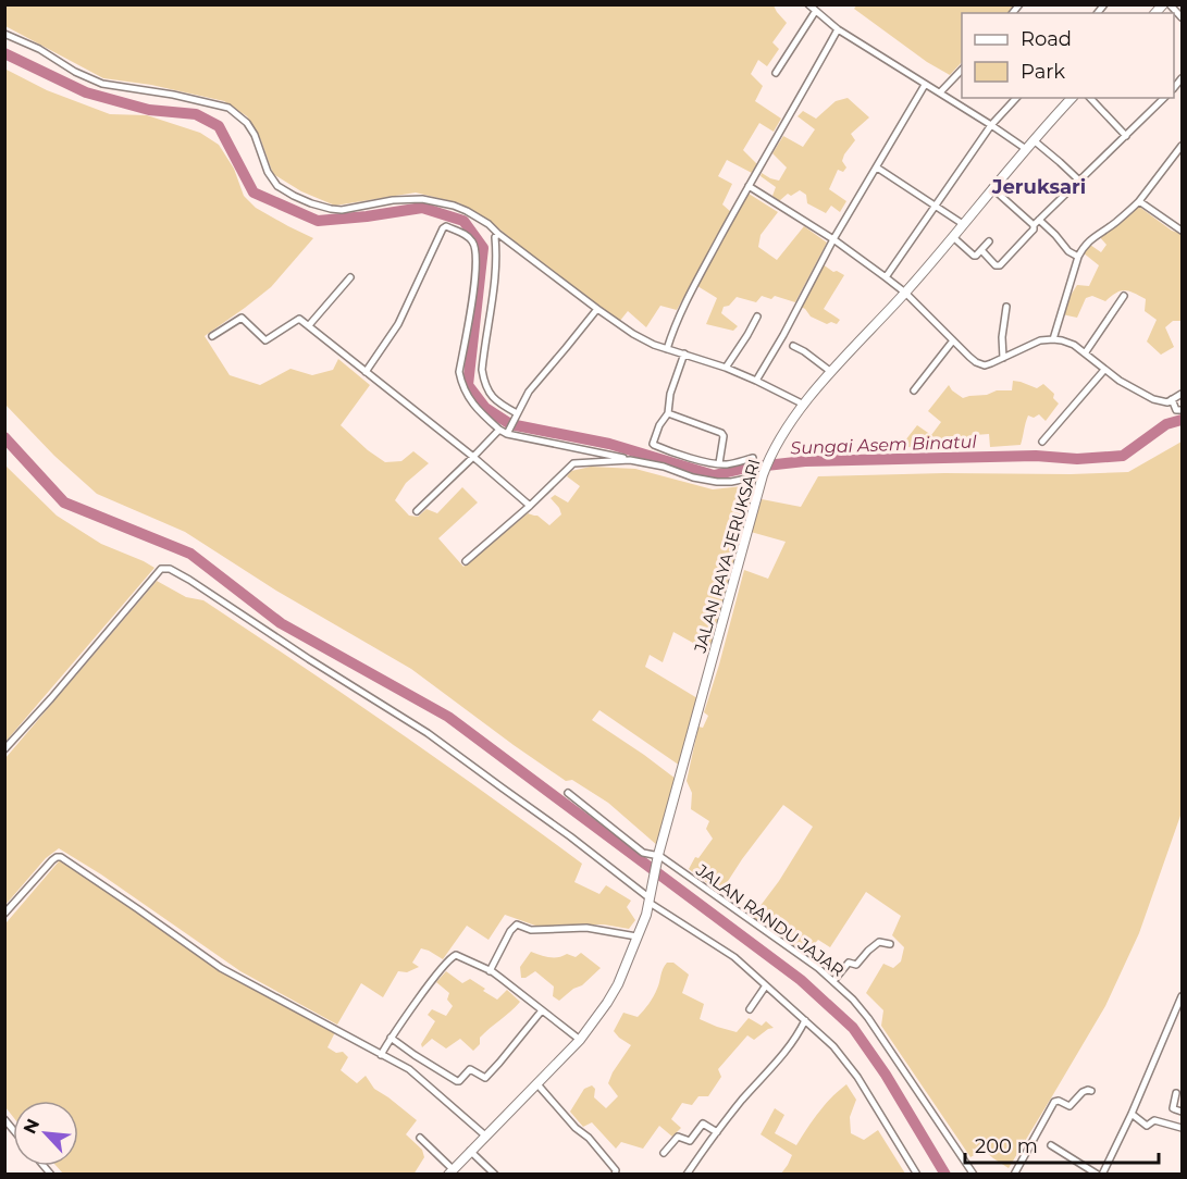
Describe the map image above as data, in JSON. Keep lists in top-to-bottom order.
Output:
{
  "streets": {
    "street": ["JALAN RAYA JERUKSARI", "JALAN RANDU JAJAR"]
  },
  "crossings": [
    ["JALAN RAYA JERUKSARI", "JALAN RANDU JAJAR"]
  ],
  "districts": ["Jeruksari"],
  "water": ["Sungai Asem Binatul"],
  "legend": ["Road", "Park"],
  "scale_bar": "200 m",
  "north": "top left"
}
